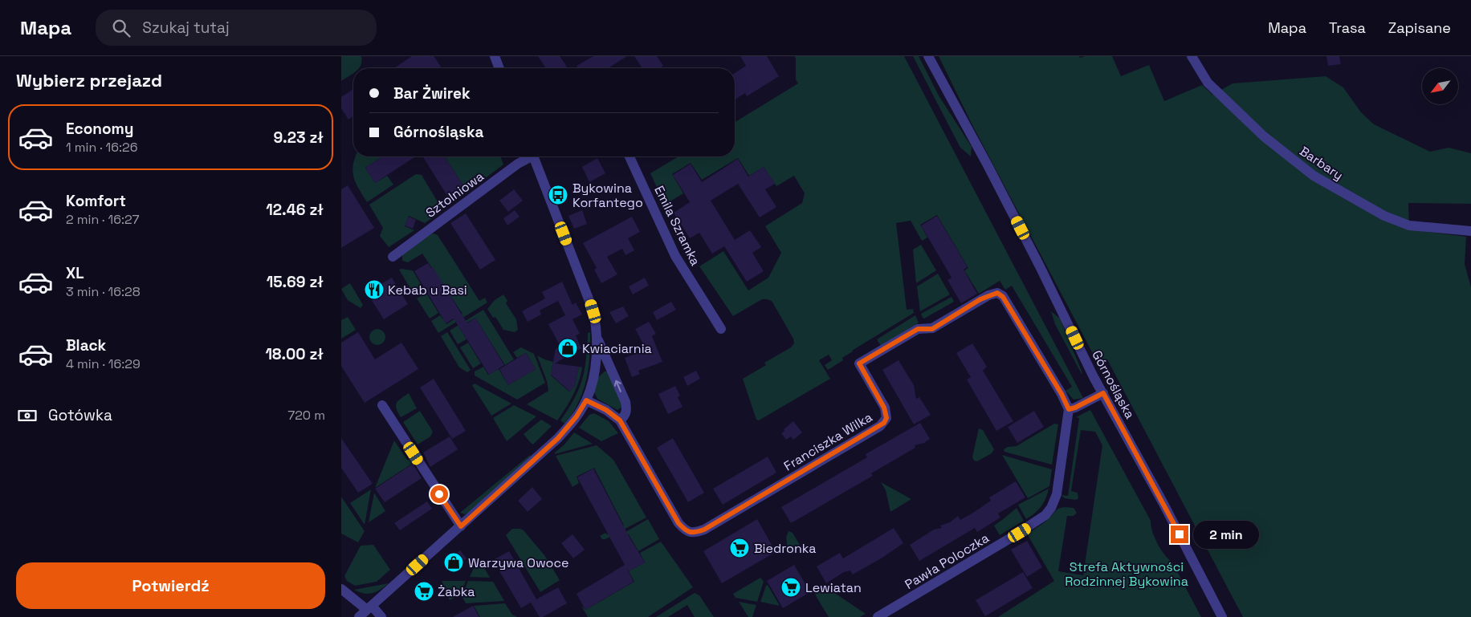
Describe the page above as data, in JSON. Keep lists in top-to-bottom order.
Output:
{
  "streets": {
    "street": [
      "Barbary",
      "Sztolniowa",
      "Emila Szramka",
      "Górnośląska",
      "Franciszka Wilka",
      "Pawła Poloczka"
    ]
  },
  "crossings": [
    ["Franciszka Wilka", "Pawła Poloczka"]
  ],
  "parks": ["Strefa Aktywności Rodzinnej Bykowina"],
  "places": {
    "bus stop": ["Bykowina Korfantego"],
    "restaurant": ["Kebab u Basi"],
    "shop": ["Kwiaciarnia", "Warzywa Owoce"],
    "supermarket": ["Biedronka", "Lewiatan", "Żabka"]
  },
  "north": "bottom left",
  "page": {
    "header": "Mapa",
    "search": "Szukaj tutaj",
    "nav": ["Mapa", "Trasa", "Zapisane"],
    "heading": "Wybierz przejazd",
    "banner": ["Bar Żwirek", "Górnośląska"],
    "list": [
      {
        "name": "Economy",
        "note": "1 min · 16:26",
        "value": "9.23 zł"
      },
      {
        "name": "Komfort",
        "note": "2 min · 16:27",
        "value": "12.46 zł"
      },
      {
        "name": "XL",
        "note": "3 min · 16:28",
        "value": "15.69 zł"
      },
      {
        "name": "Black",
        "note": "4 min · 16:29",
        "value": "18.00 zł"
      }
    ],
    "pay": ["Gotówka", "720 m"],
    "bubble": "2 min",
    "buttons": "Potwierdź"
  }
}
